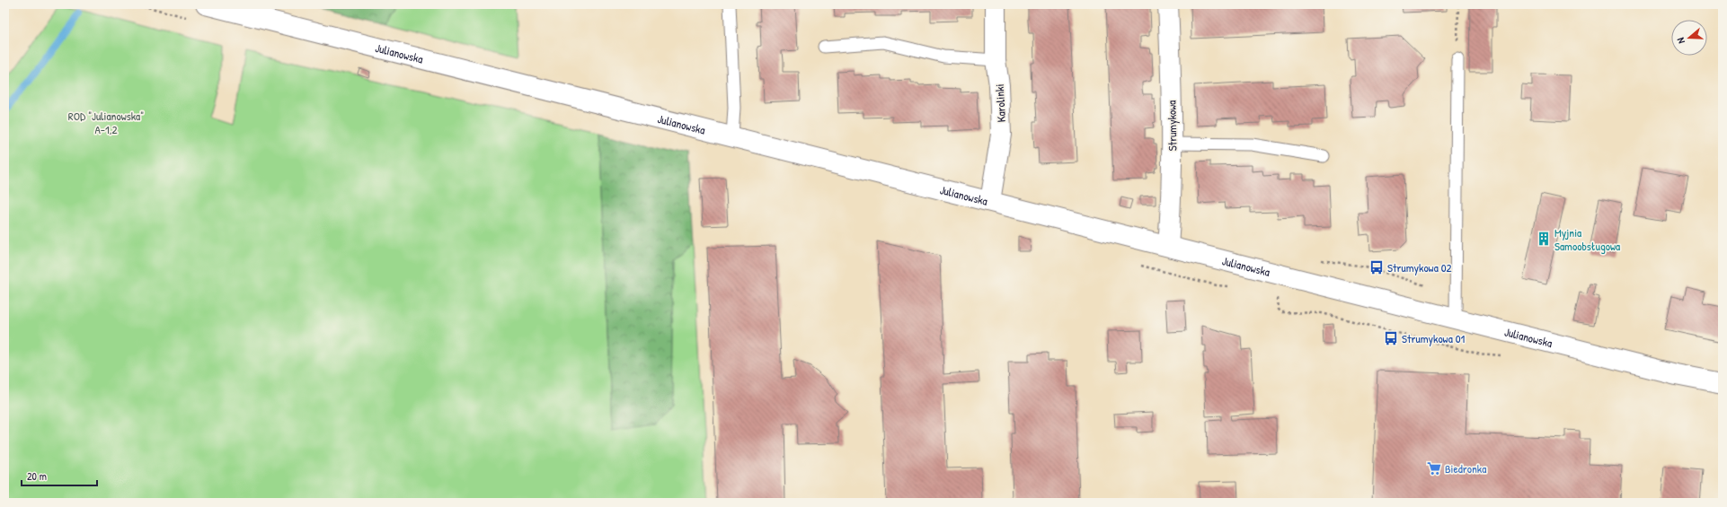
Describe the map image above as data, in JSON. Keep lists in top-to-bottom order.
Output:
{
  "streets": {
    "street": ["Julianowska", "Karolinki", "Strumykowa"]
  },
  "crossings": [
    ["Julianowska", "Karolinki"],
    ["Julianowska", "Strumykowa"]
  ],
  "parks": ["ROD \"Julianowska\" A-1,2"],
  "places": {
    "building": ["Myjnia Samoobsługowa"],
    "bus stop": ["Strumykowa 02", "Strumykowa 01"],
    "supermarket": ["Biedronka"]
  },
  "scale_bar": "20 m",
  "north": "left"
}
